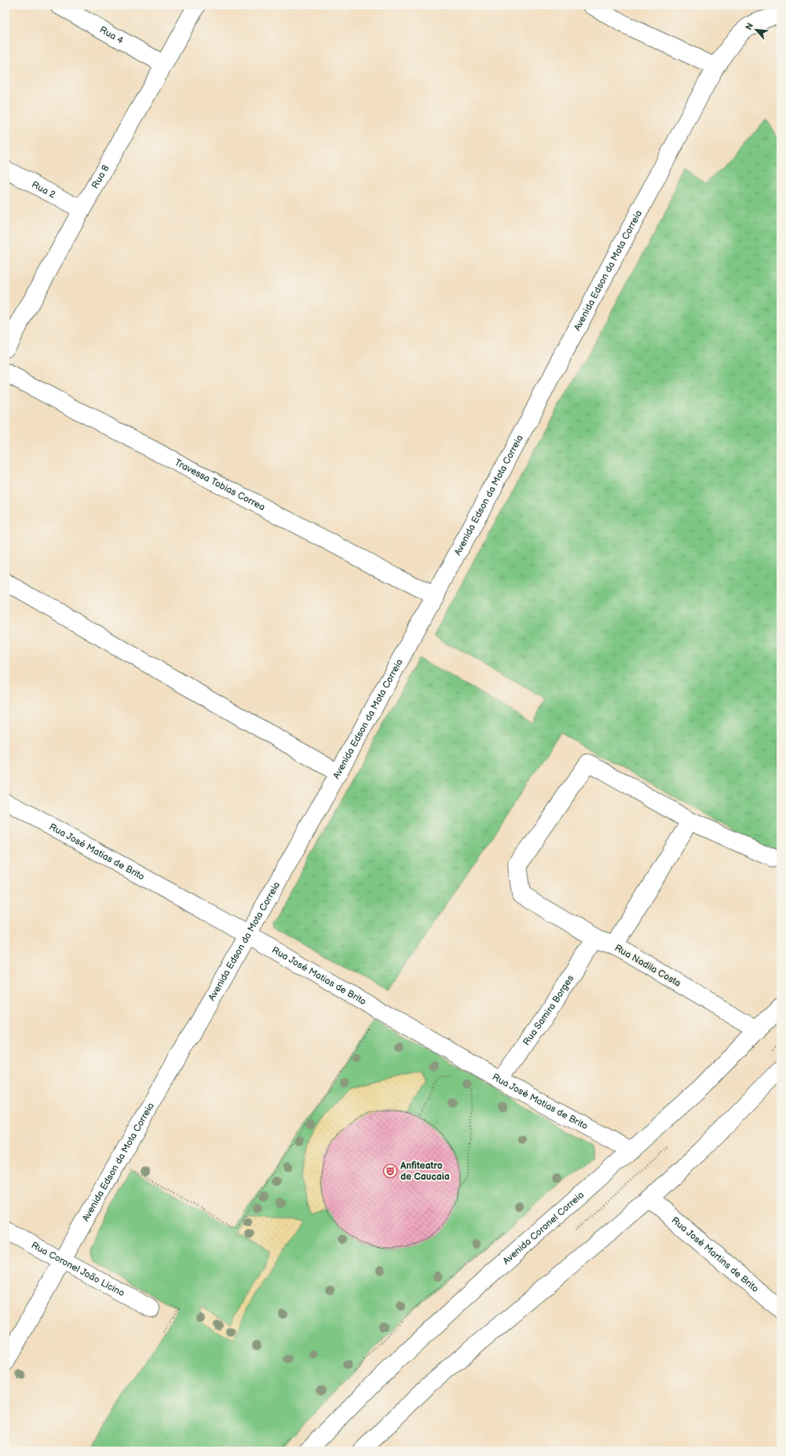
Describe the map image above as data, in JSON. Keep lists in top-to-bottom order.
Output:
{
  "streets": {
    "street": [
      "Rua 4",
      "Rua 8",
      "Rua 2",
      "Avenida Edson da Mota Correia",
      "Travessa Tobias Correa",
      "Rua José Matias de Brito",
      "Rua Nadila Costa",
      "Rua Samira Borges",
      "Avenida Coronel Correia",
      "Rua José Martins de Brito",
      "Rua Coronel João Licino"
    ]
  },
  "crossings": [
    ["Rua 4", "Rua 8"],
    ["Rua 8", "Rua 2"],
    ["Avenida Edson da Mota Correia", "Travessa Tobias Correa"],
    ["Avenida Edson da Mota Correia", "Rua José Matias de Brito"],
    ["Avenida Edson da Mota Correia", "Rua Coronel João Licino"],
    ["Rua José Matias de Brito", "Rua Samira Borges"],
    ["Rua José Matias de Brito", "Avenida Coronel Correia"],
    ["Rua Nadila Costa", "Rua Samira Borges"],
    ["Rua Nadila Costa", "Avenida Coronel Correia"]
  ],
  "places": {
    "theatre": ["Anfiteatro de Caucaia"]
  },
  "north": "top left"
}
